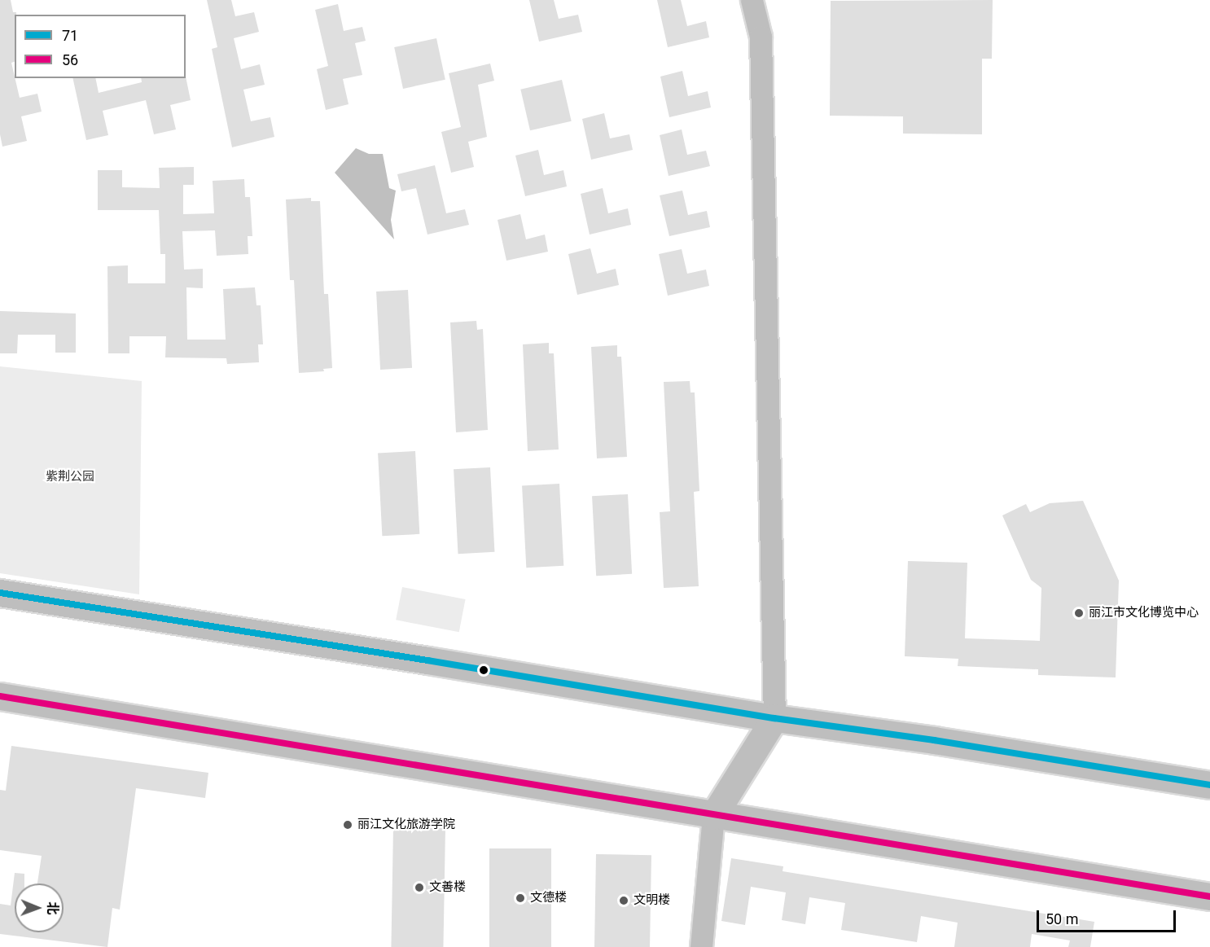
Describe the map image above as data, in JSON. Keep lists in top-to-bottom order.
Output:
{
  "parks": ["紫荆公园"],
  "places": [
    "丽江市文化博览中心",
    "丽江文化旅游学院",
    "文善楼",
    "文德楼",
    "文明楼"
  ],
  "lines": ["transit line 71", "transit line 56"],
  "legend": ["71", "56"],
  "scale_bar": "50 m",
  "north": "right"
}
